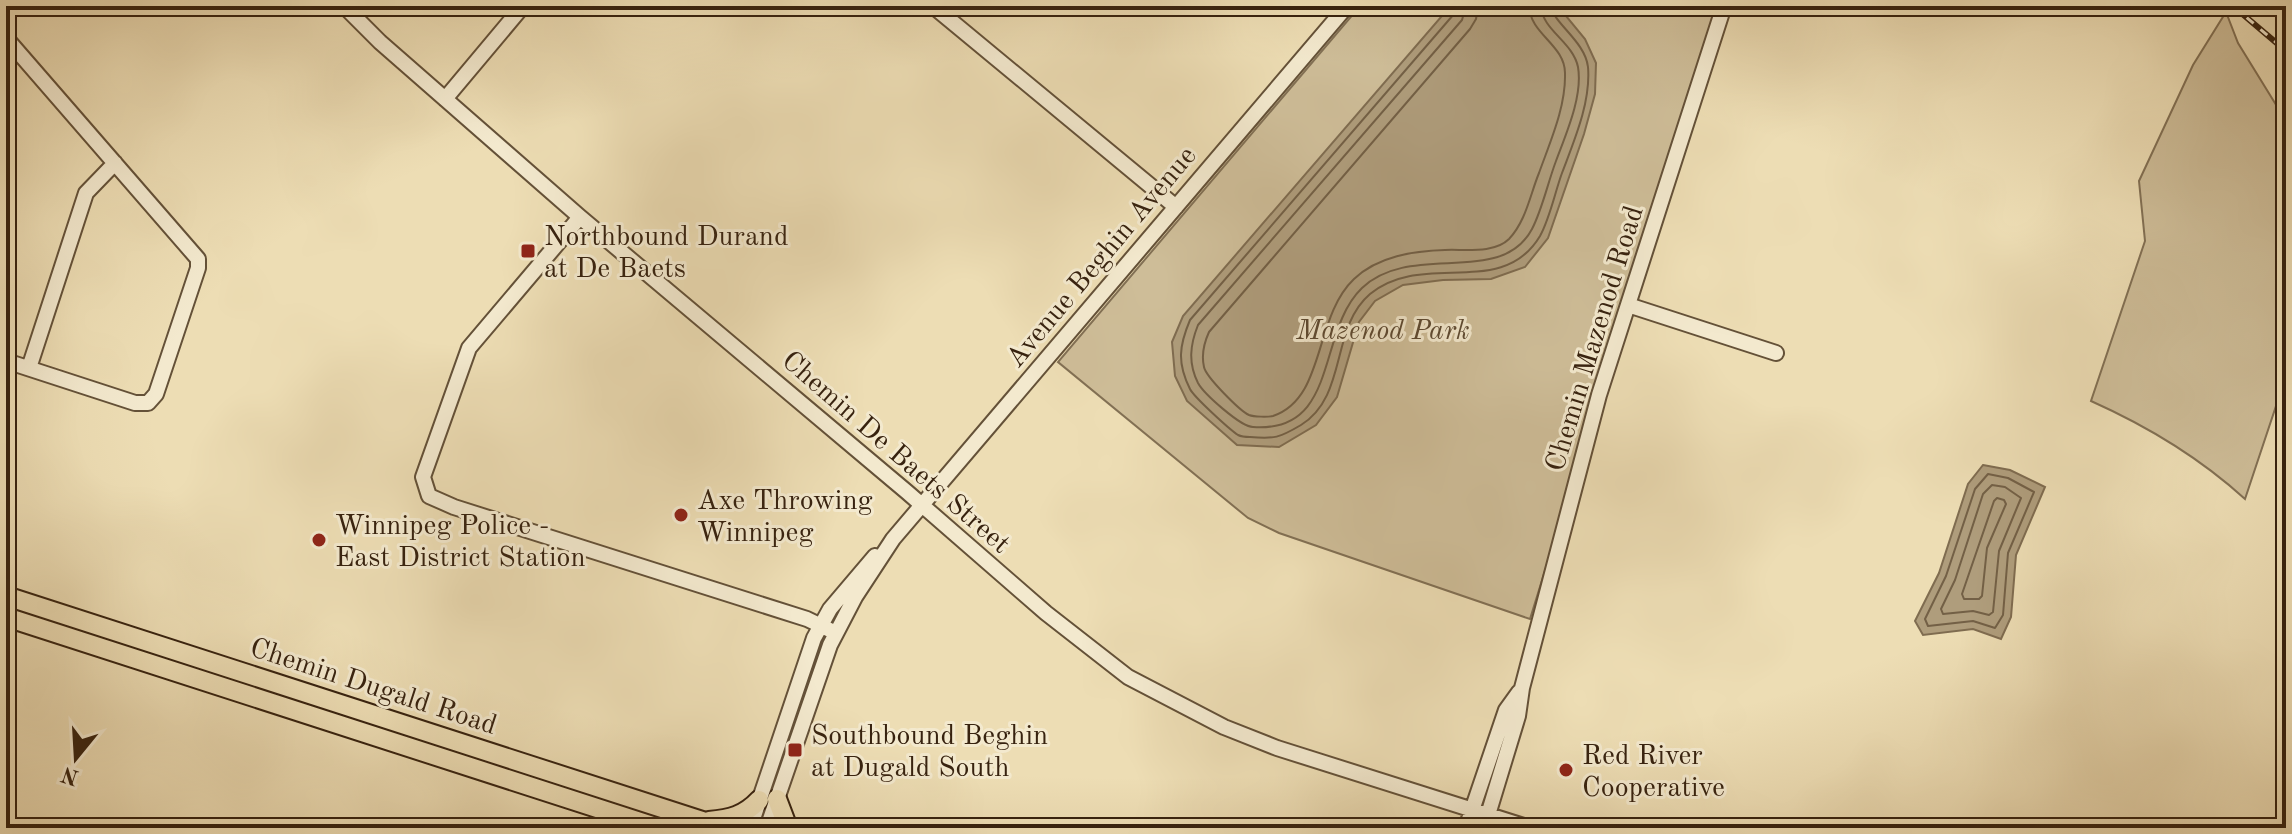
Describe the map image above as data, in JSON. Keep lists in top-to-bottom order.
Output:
{
  "streets": {
    "main road": ["Chemin Dugald Road"],
    "street": ["Avenue Beghin Avenue", "Chemin Mazenod Road", "Chemin De Baets Street"]
  },
  "crossings": [
    ["Avenue Beghin Avenue", "Chemin De Baets Street"],
    ["Chemin Mazenod Road", "Chemin De Baets Street"]
  ],
  "parks": ["Mazenod Park"],
  "places": {
    "transit": ["Northbound Durand at De Baets", "Southbound Beghin at Dugald South"],
    "other": ["Axe Throwing Winnipeg", "Winnipeg Police - East District Station", "Red River Cooperative"]
  },
  "north": "bottom"
}
